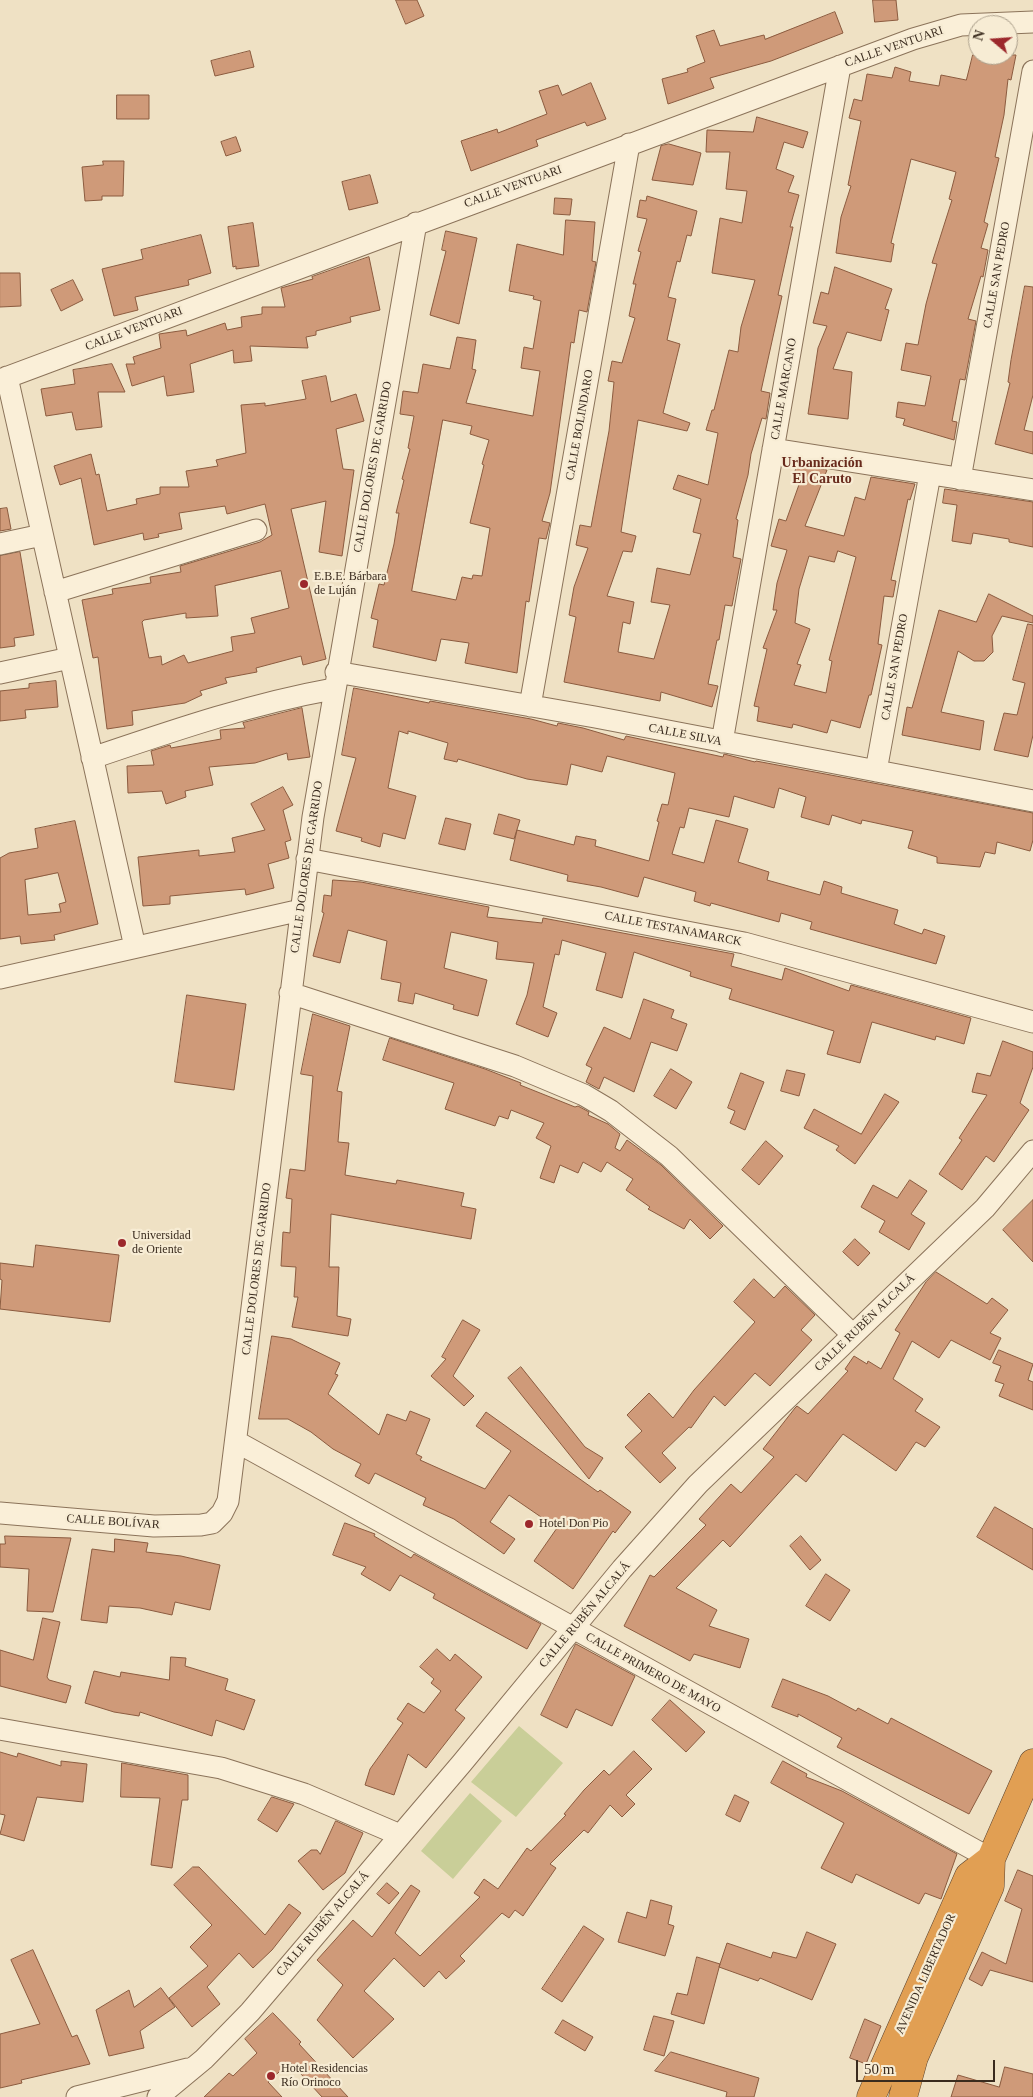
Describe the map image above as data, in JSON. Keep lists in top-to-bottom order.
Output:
{
  "streets": {
    "highway": ["AVENIDA LIBERTADOR"],
    "street": [
      "CALLE VENTUARI",
      "CALLE SAN PEDRO",
      "CALLE MARCANO",
      "CALLE BOLINDARO",
      "CALLE DOLORES DE GARRIDO",
      "CALLE SILVA",
      "CALLE TESTANAMARCK",
      "CALLE RUBÉN ALCALÁ",
      "CALLE BOLÍVAR",
      "CALLE PRIMERO DE MAYO"
    ]
  },
  "crossings": [
    ["CALLE VENTUARI", "CALLE MARCANO"],
    ["CALLE VENTUARI", "CALLE BOLINDARO"],
    ["CALLE VENTUARI", "CALLE DOLORES DE GARRIDO"],
    ["CALLE SAN PEDRO", "CALLE SILVA"],
    ["CALLE MARCANO", "CALLE SILVA"],
    ["CALLE BOLINDARO", "CALLE SILVA"],
    ["CALLE DOLORES DE GARRIDO", "CALLE SILVA"],
    ["CALLE DOLORES DE GARRIDO", "CALLE TESTANAMARCK"],
    ["CALLE DOLORES DE GARRIDO", "CALLE BOLÍVAR"],
    ["CALLE DOLORES DE GARRIDO", "CALLE PRIMERO DE MAYO"],
    ["CALLE RUBÉN ALCALÁ", "CALLE PRIMERO DE MAYO"],
    ["CALLE PRIMERO DE MAYO", "AVENIDA LIBERTADOR"]
  ],
  "districts": ["Urbanización El Caruto"],
  "places": [
    "E.B.E. Bárbara de Luján",
    "Universidad de Oriente",
    "Hotel Don Pio",
    "Hotel Residencias Río Orinoco"
  ],
  "scale_bar": "50 m",
  "north": "left"
}
